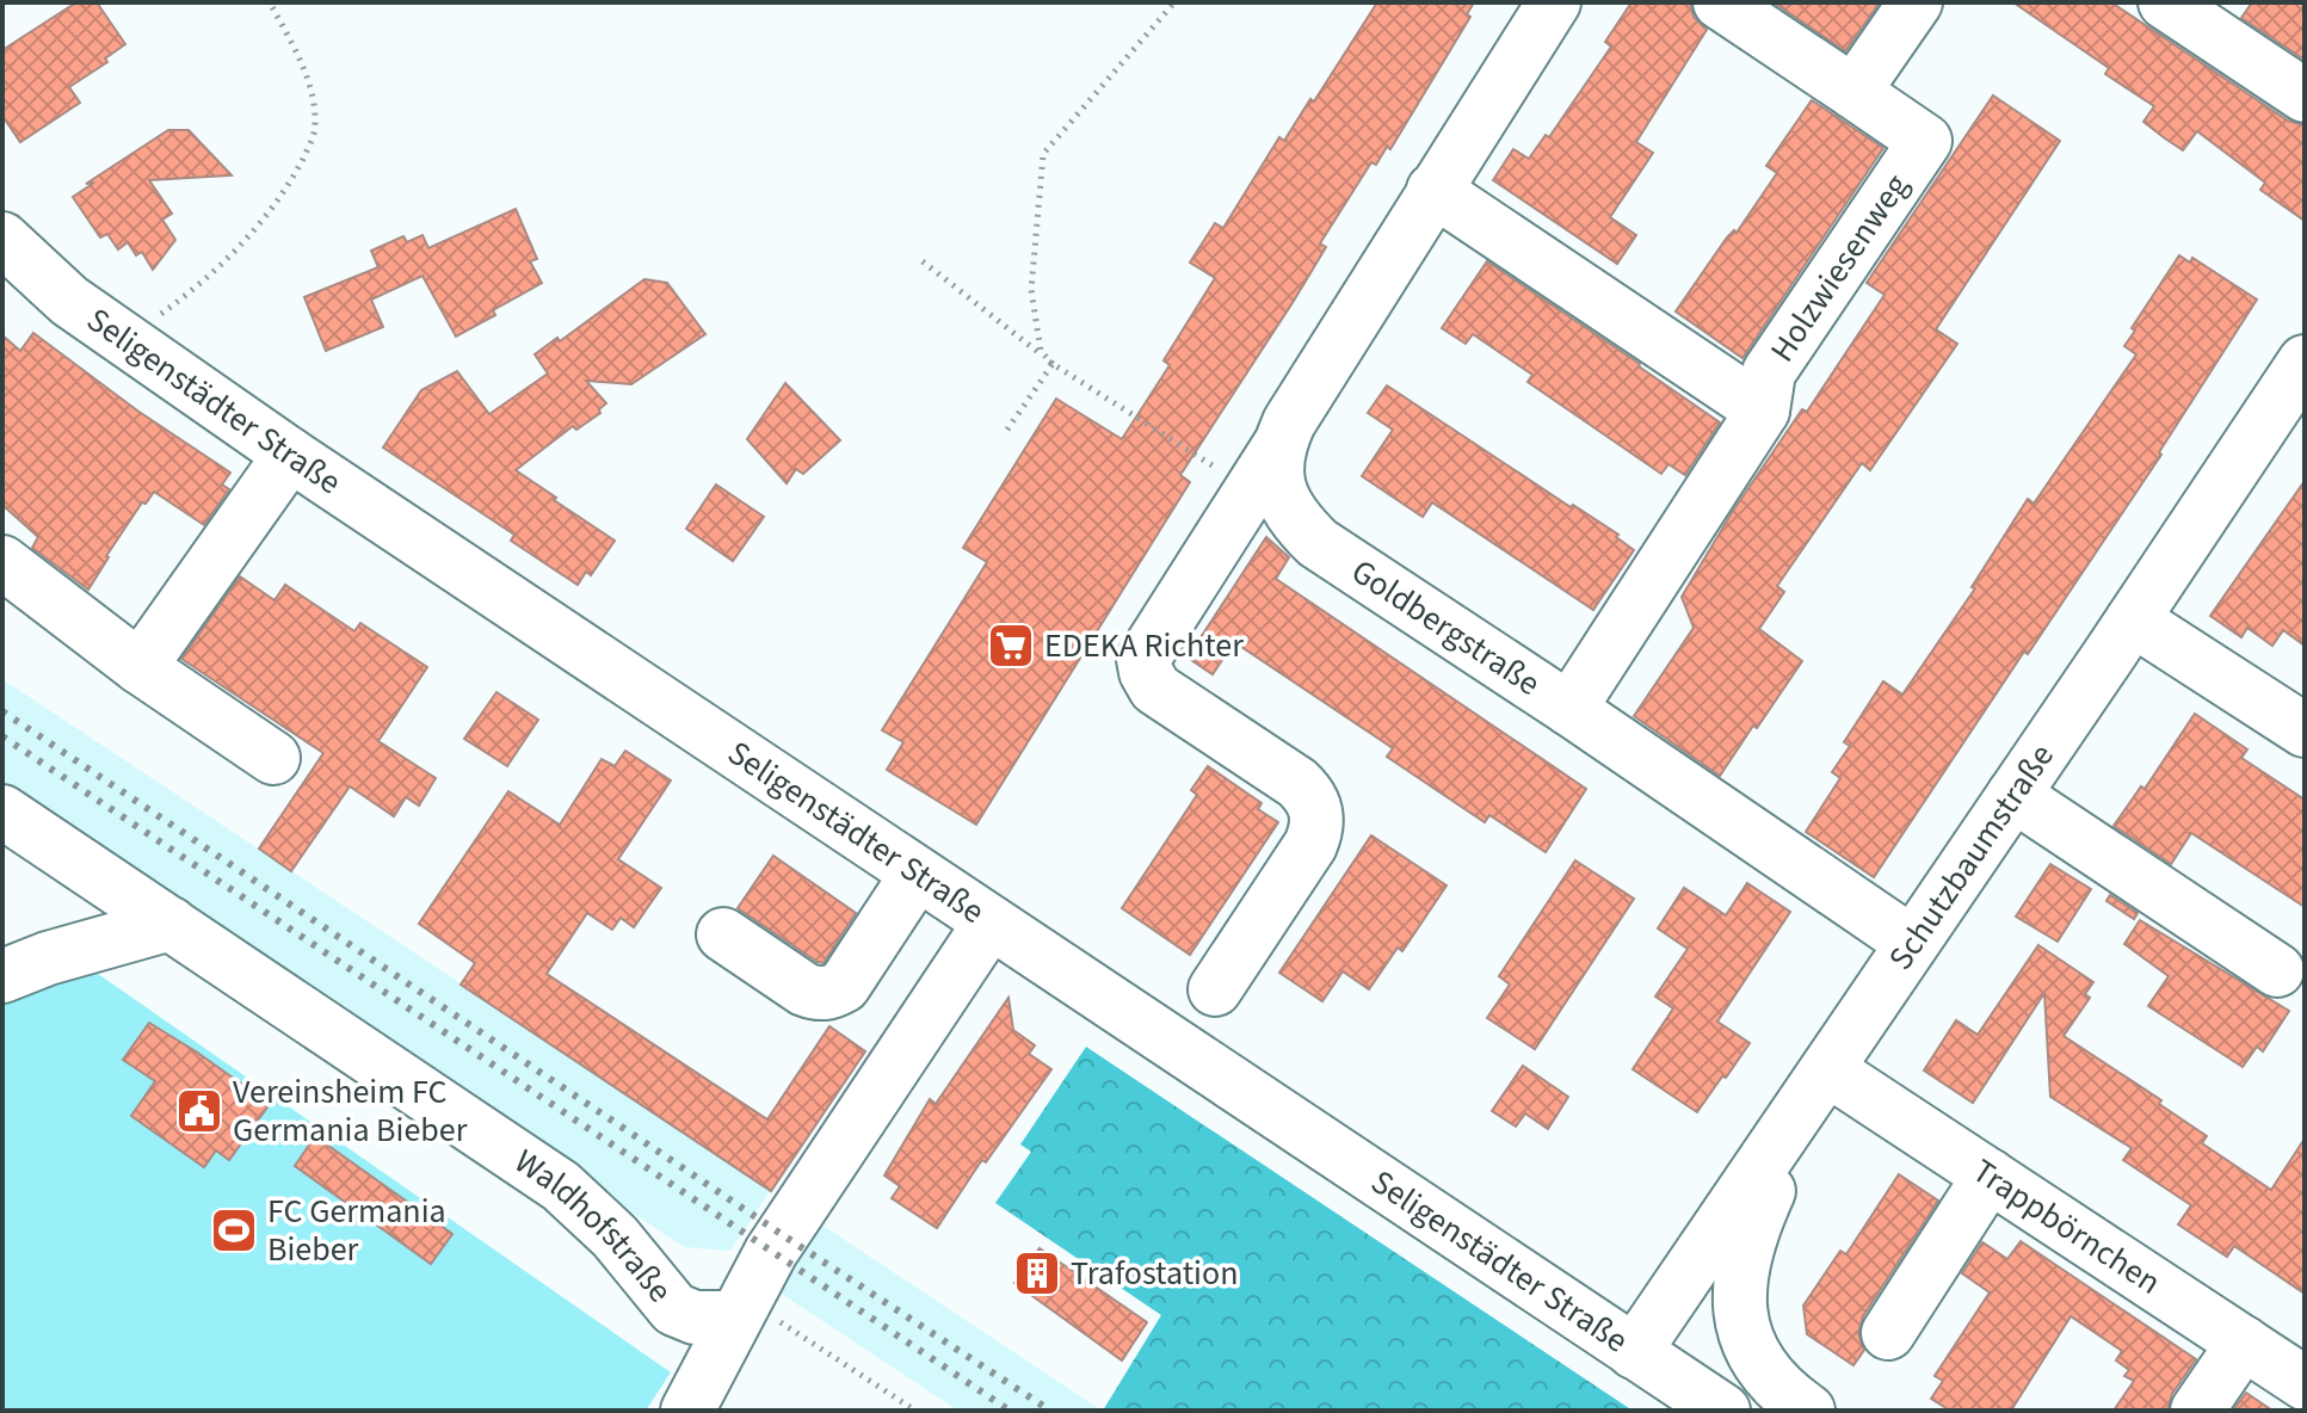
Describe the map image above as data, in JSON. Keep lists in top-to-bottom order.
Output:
{
  "streets": {
    "street": [
      "Holzwiesenweg",
      "Seligenstädter Straße",
      "Goldbergstraße",
      "Schutzbaumstraße",
      "Trappbörnchen",
      "Waldhofstraße"
    ]
  },
  "crossings": [
    ["Holzwiesenweg", "Goldbergstraße"],
    ["Seligenstädter Straße", "Schutzbaumstraße"],
    ["Goldbergstraße", "Schutzbaumstraße"],
    ["Schutzbaumstraße", "Trappbörnchen"]
  ],
  "places": {
    "supermarket": ["EDEKA Richter"],
    "public building": ["Vereinsheim FC Germania Bieber"],
    "sports": ["FC Germania Bieber"],
    "building": ["Trafostation"]
  }
}
